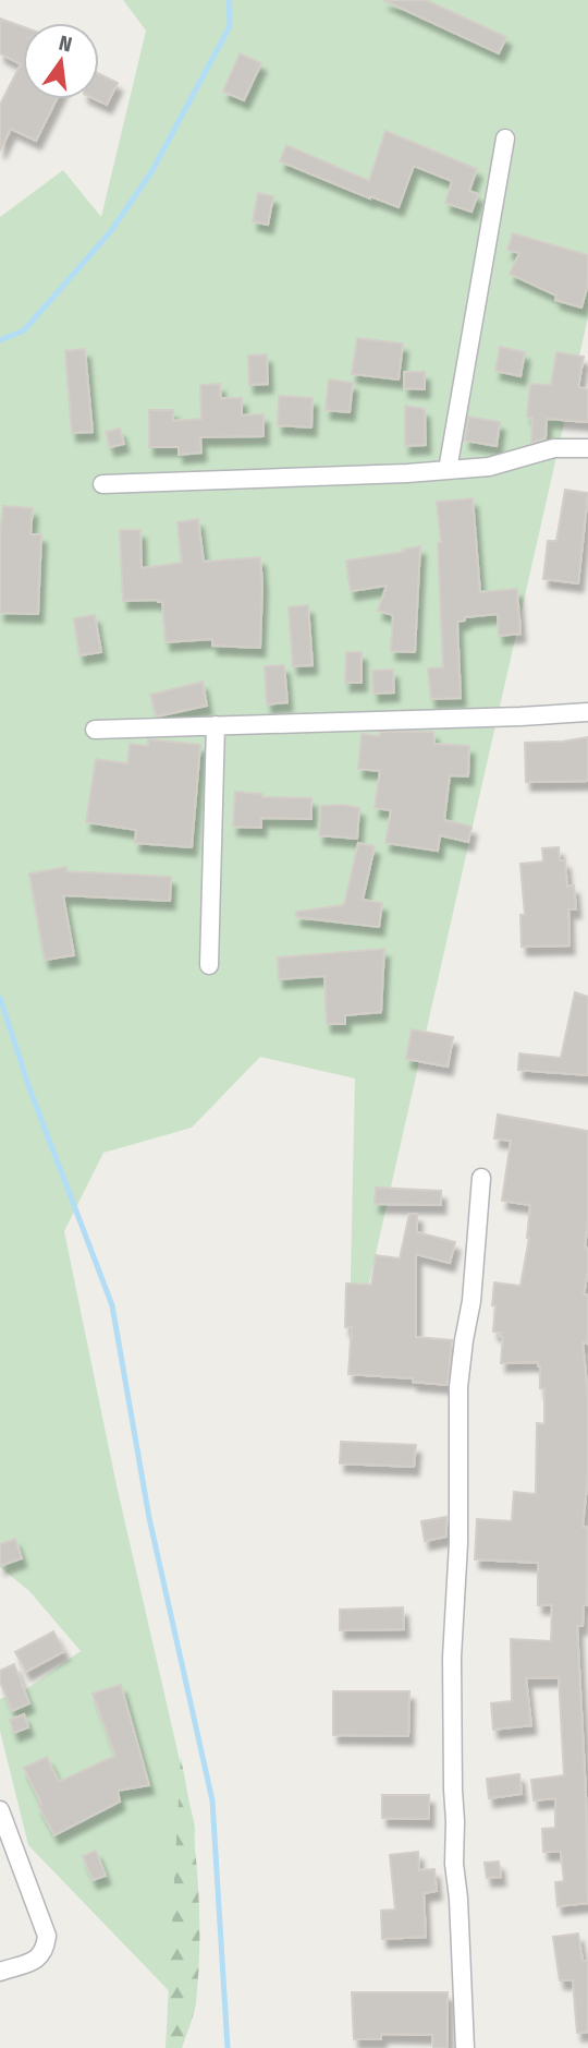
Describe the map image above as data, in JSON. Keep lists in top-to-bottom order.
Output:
{
  "north": "top"
}
